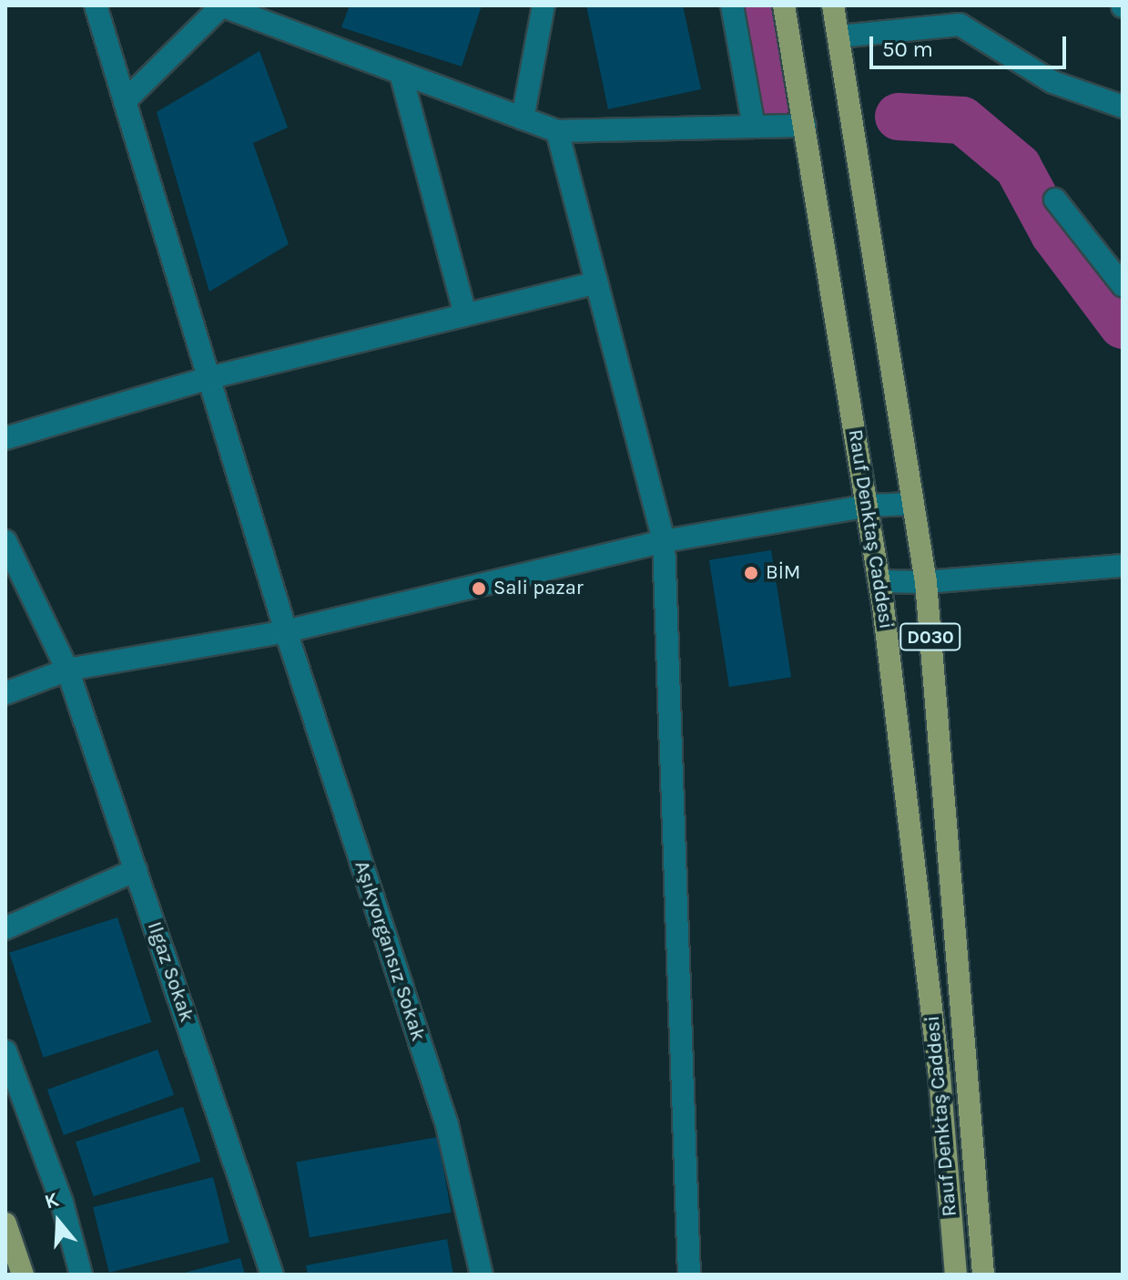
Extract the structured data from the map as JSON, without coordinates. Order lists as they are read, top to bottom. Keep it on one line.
{"streets":{"main road":["Rauf Denktaş Caddesi","D030"],"street":["Aşıkyorgansız Sokak","Ilgaz Sokak"]},"places":["BİM","Sali pazar"],"scale_bar":"50 m","north":"top"}
